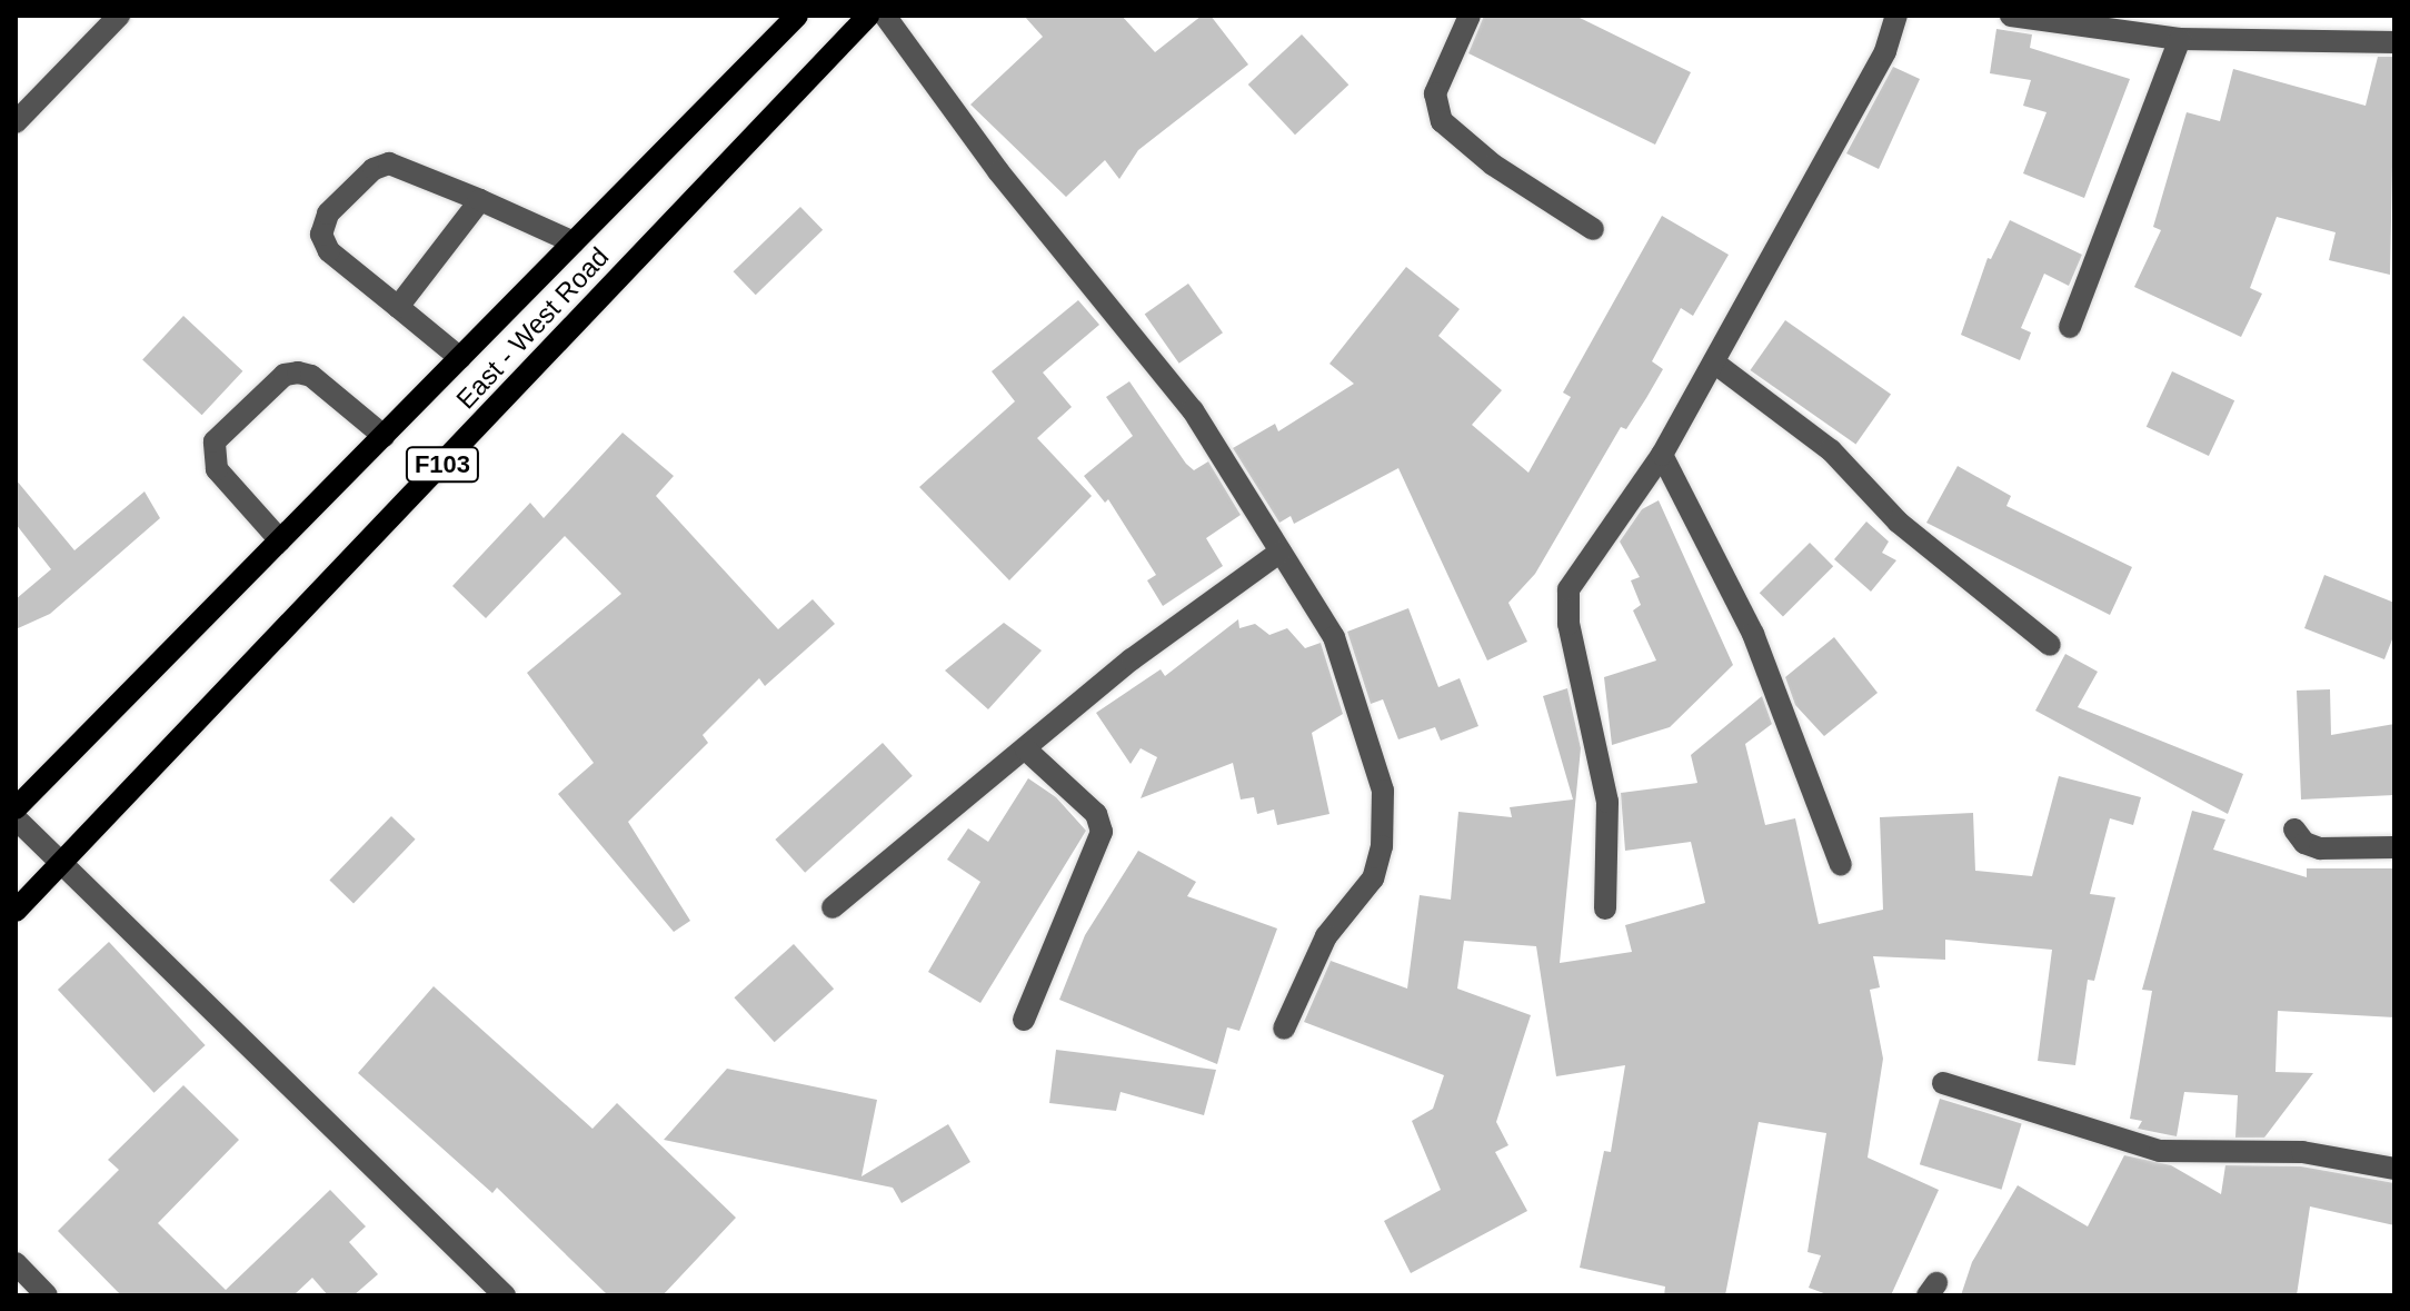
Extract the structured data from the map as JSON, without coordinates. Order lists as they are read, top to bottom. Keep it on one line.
{"streets":{"main road":["East - West Road","F103"]}}
